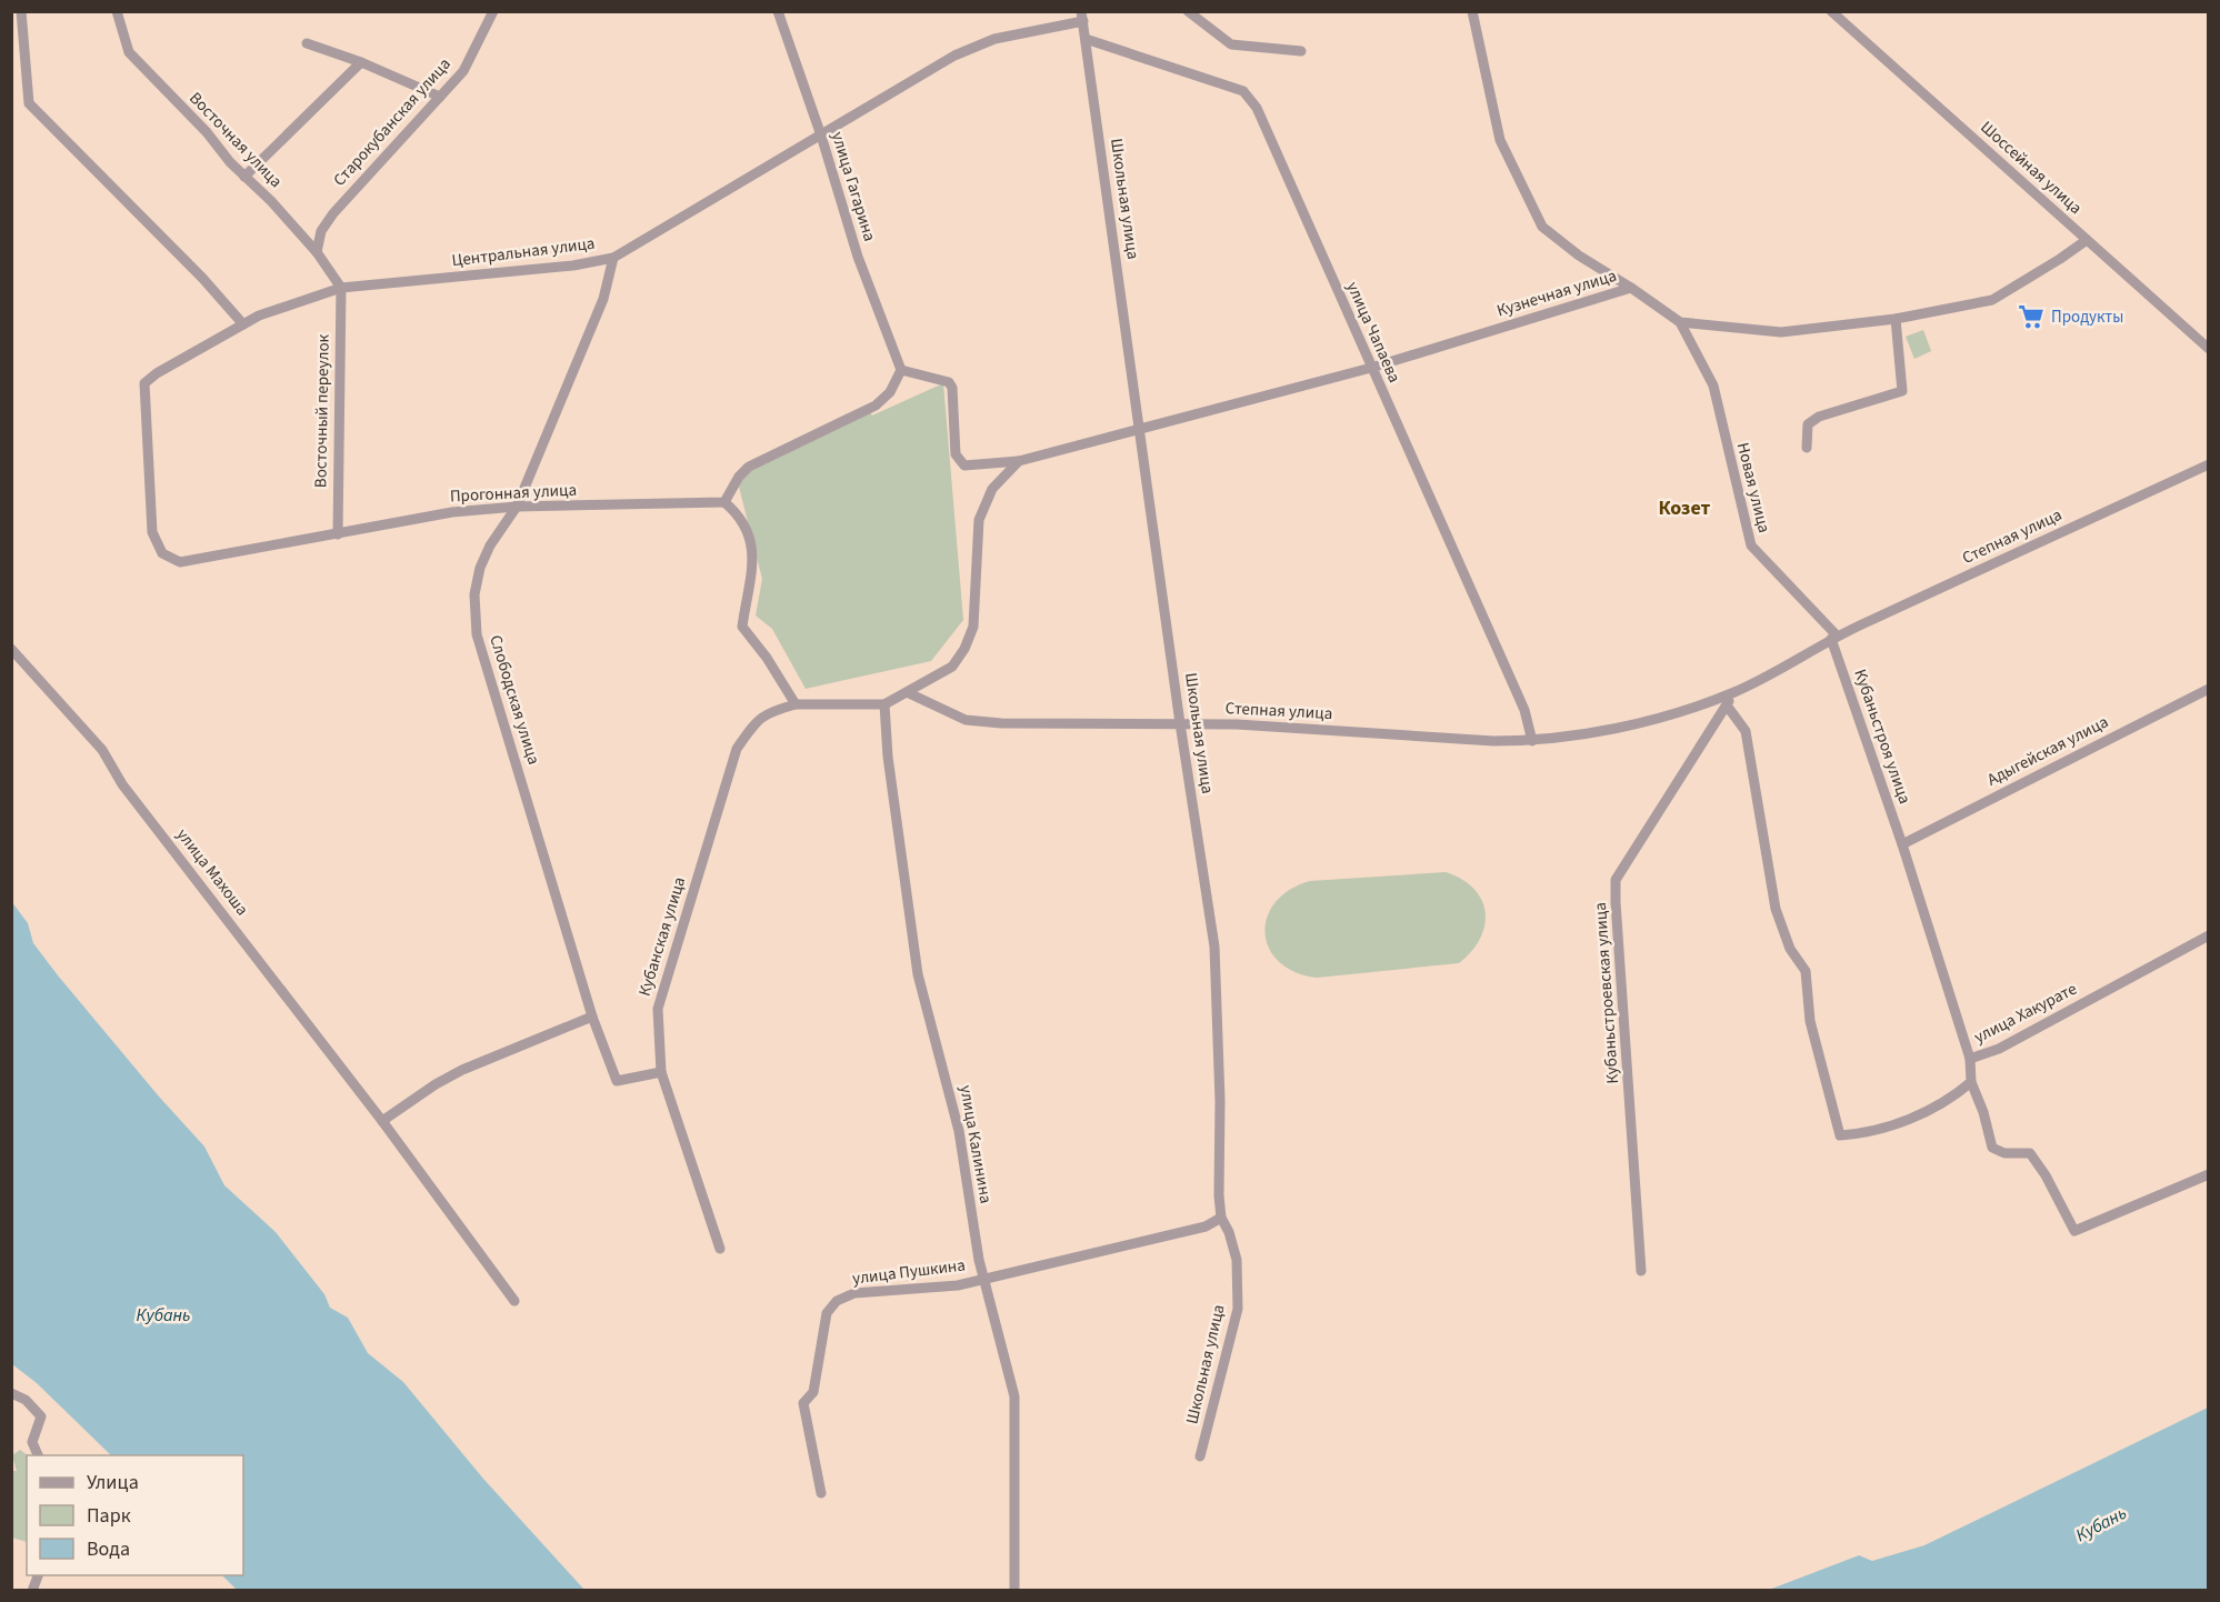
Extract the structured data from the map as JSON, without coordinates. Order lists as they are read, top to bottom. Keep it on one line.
{"streets":{"street":["Старокубанская улица","Восточная улица","Шоссейная улица","улица Гагарина","Школьная улица","Центральная улица","Кузнечная улица","улица Чапаева","Восточный переулок","Новая улица","Прогонная улица","Степная улица","Слободская улица","Кубаньстроя улица","Адыгейская улица","улица Махоша","Кубанская улица","Кубаньстроевская улица","улица Хакурате","улица Калинина","улица Пушкина"]},"crossings":[["Старокубанская улица","Восточная улица"],["Восточная улица","Центральная улица"],["Восточная улица","Восточный переулок"],["Шоссейная улица","Кузнечная улица"],["улица Гагарина","Центральная улица"],["улица Гагарина","Кузнечная улица"],["Школьная улица","Центральная улица"],["Школьная улица","Кузнечная улица"],["Школьная улица","улица Чапаева"],["Школьная улица","Степная улица"],["Школьная улица","улица Пушкина"],["Центральная улица","Восточный переулок"],["Центральная улица","Прогонная улица"],["Центральная улица","Слободская улица"],["Кузнечная улица","улица Чапаева"],["Кузнечная улица","Новая улица"],["улица Чапаева","Степная улица"],["Восточный переулок","Прогонная улица"],["Новая улица","Степная улица"],["Новая улица","Кубаньстроя улица"],["Прогонная улица","Слободская улица"],["Степная улица","Кубаньстроя улица"],["Степная улица","Кубаньстроевская улица"],["Слободская улица","Кубанская улица"],["Кубаньстроя улица","Адыгейская улица"],["Кубаньстроя улица","улица Хакурате"],["Кубанская улица","улица Калинина"],["улица Калинина","улица Пушкина"]],"districts":["Козет"],"water":["Кубань"],"places":{"supermarket":["Продукты"]},"legend":["Улица","Парк","Вода"]}
